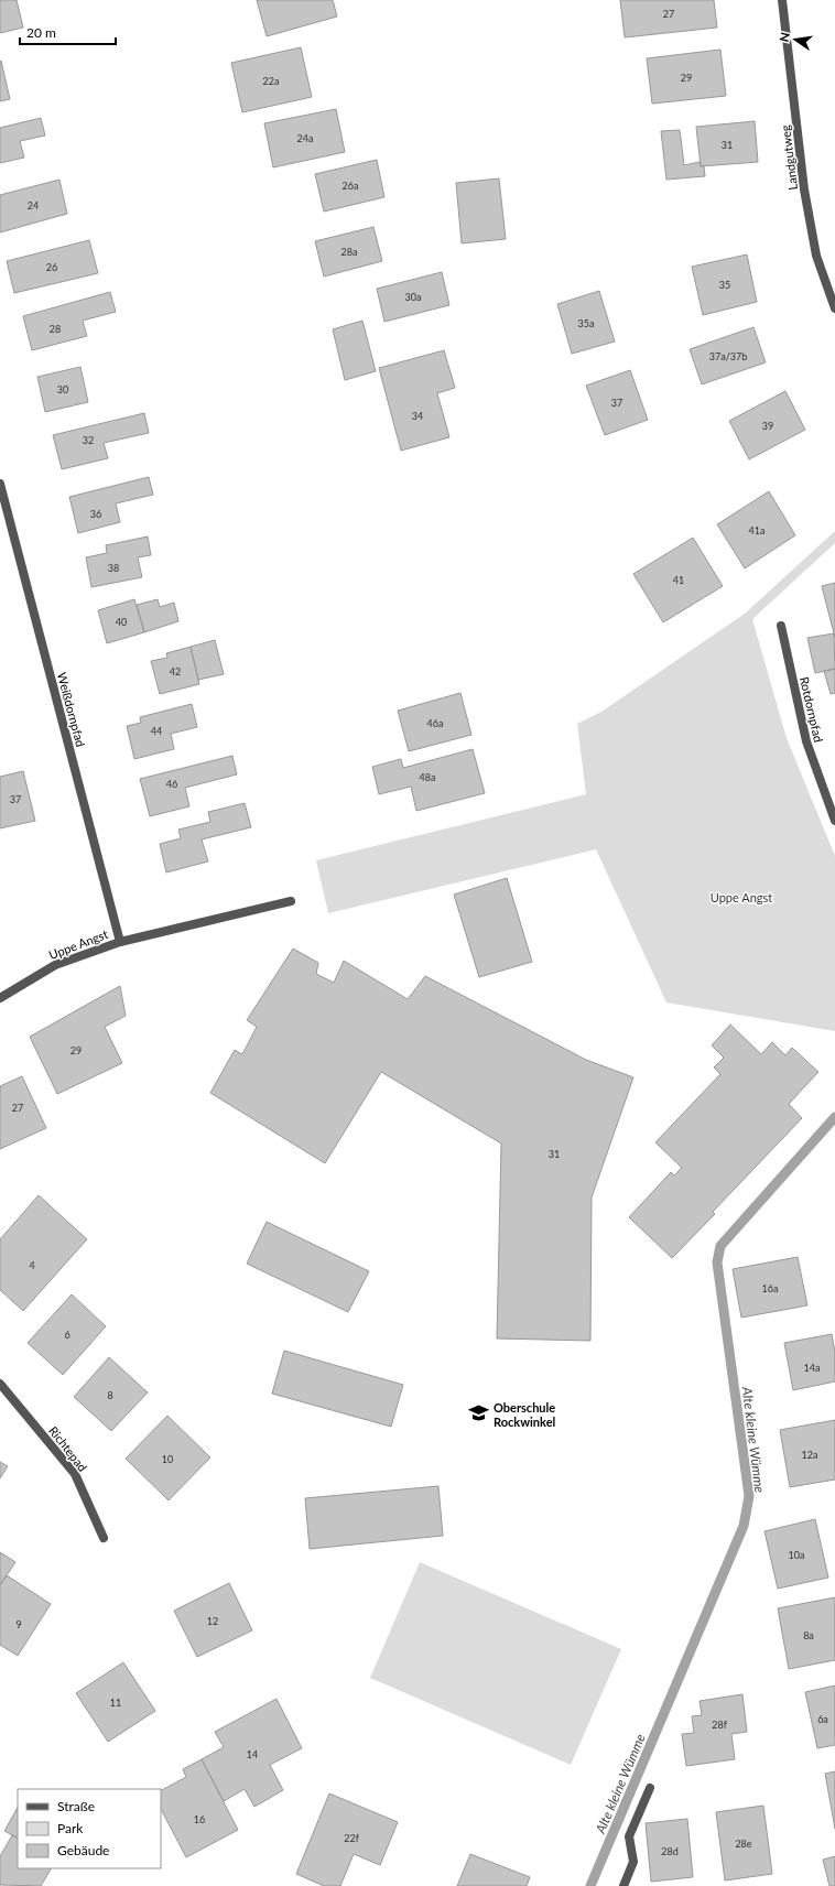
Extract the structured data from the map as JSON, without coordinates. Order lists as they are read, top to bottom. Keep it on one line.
{"streets":{"street":["Landgutweg","Weißdornpfad","Rotdornpfad","Uppe Angst","Richtepad"]},"crossings":[["Weißdornpfad","Uppe Angst"]],"water":["Alte kleine Wümme"],"parks":["Uppe Angst"],"places":{"school or university":["Oberschule Rockwinkel"]},"house_numbers":["27","29","22a","24a","31","26a","24","28a","26","35","30a","35a","28","37a/37b","30","37","34","39","32","36","41a","38","41","40","42","46a","44","48a","46","37","29","27","31","4","16a","6","14a","8","12a","10","10a","12","9","8a","11","6a","28f","14","16","22f","28e","28d"],"legend":["Straße","Park","Gebäude"],"scale_bar":"20 m","north":"left"}
